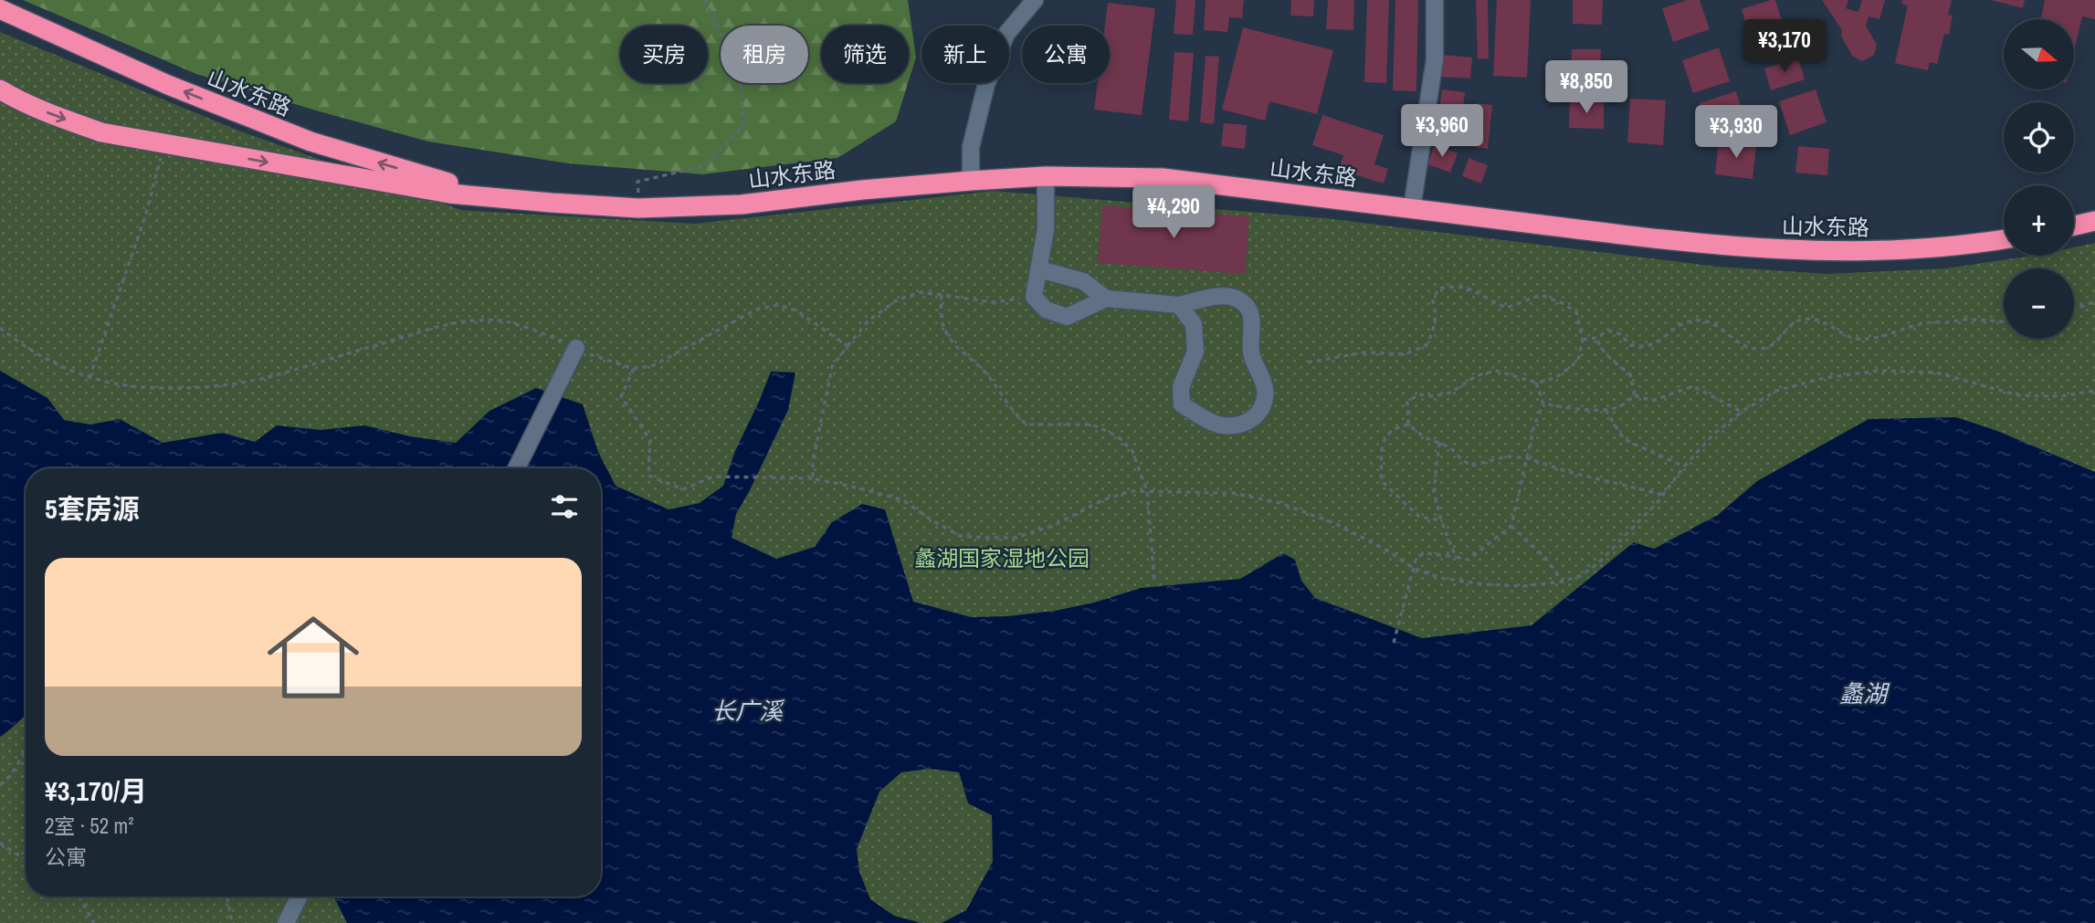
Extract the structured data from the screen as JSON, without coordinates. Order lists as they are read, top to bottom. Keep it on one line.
{"streets":{"highway":["山水东路"]},"water":["蠡湖","长广溪"],"parks":["蠡湖国家湿地公园"],"north":"right","page":{"map_buttons":["+","−"],"price":["¥3,170","¥8,850","¥3,960","¥3,930","¥4,290"],"chip":["买房","租房","筛选","新上","公寓"],"heading":"5套房源","list":[{"name":"¥3,170/月","note":"2室 · 52 m² · 公寓"}]}}
